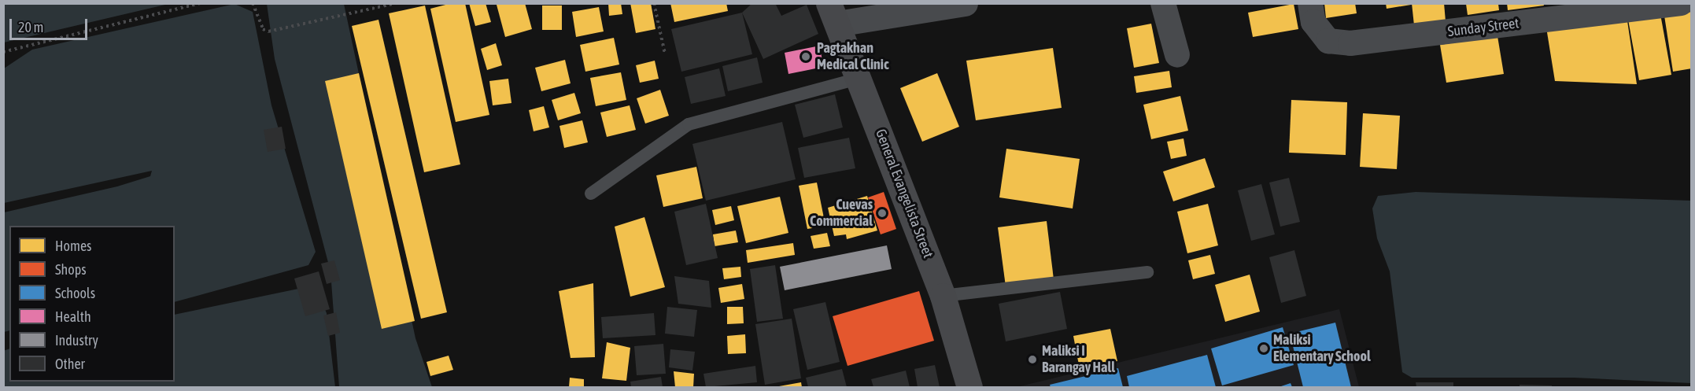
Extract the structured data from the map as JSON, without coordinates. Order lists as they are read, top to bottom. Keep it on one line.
{"streets":{"main road":["General Evangelista Street"],"street":["Sunday Street"]},"places":["Pagtakhan Medical Clinic","Cuevas Commercial","Maliksi Elementary School","Maliksi I Barangay Hall"],"legend":["Homes","Shops","Schools","Health","Industry","Other"],"scale_bar":"20 m"}
